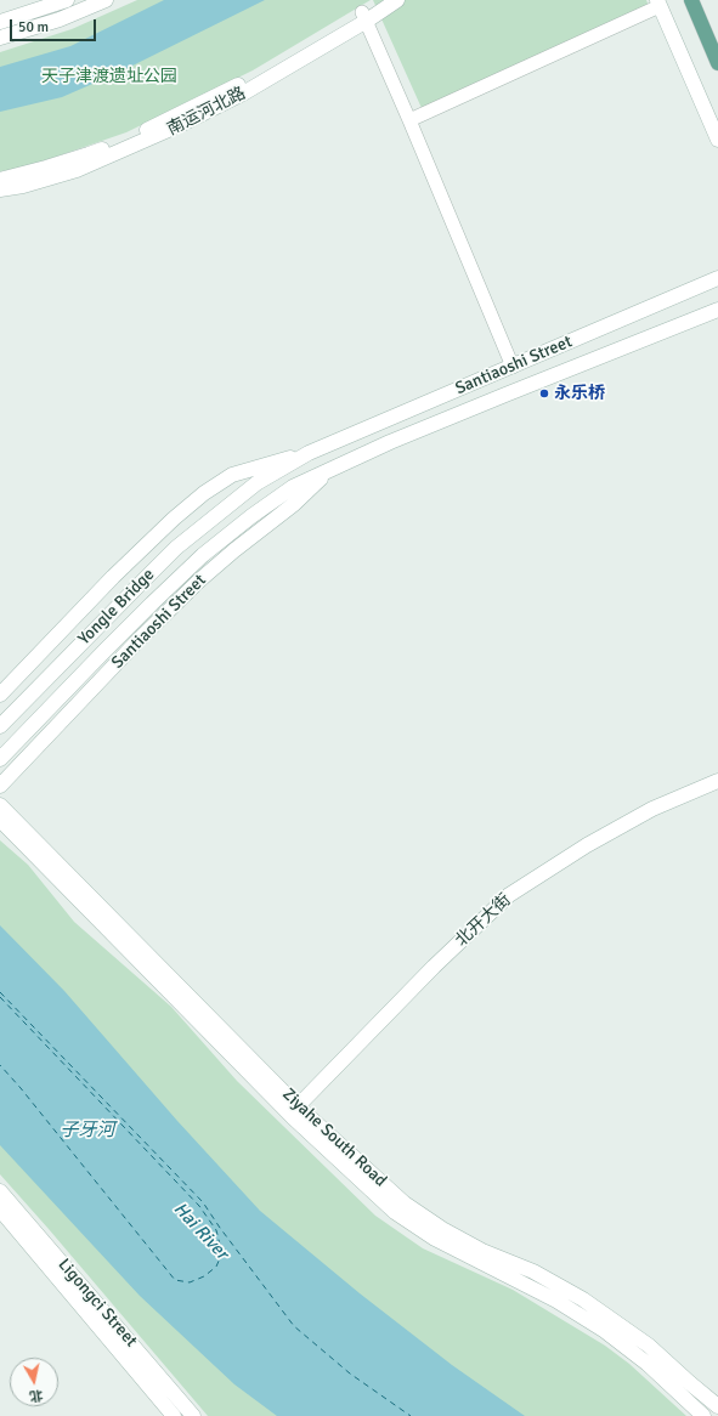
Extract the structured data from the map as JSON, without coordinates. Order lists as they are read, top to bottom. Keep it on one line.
{"streets":{"main road":["南运河北路","Santiaoshi Street","Yongle Bridge","北开大街","Ziyahe South Road","Ligongci Street"]},"crossings":[["Santiaoshi Street","Yongle Bridge"],["北开大街","Ziyahe South Road"]],"water":["子牙河","Hai River"],"parks":["天子津渡遗址公园"],"places":["永乐桥"],"scale_bar":"50 m","north":"bottom"}
